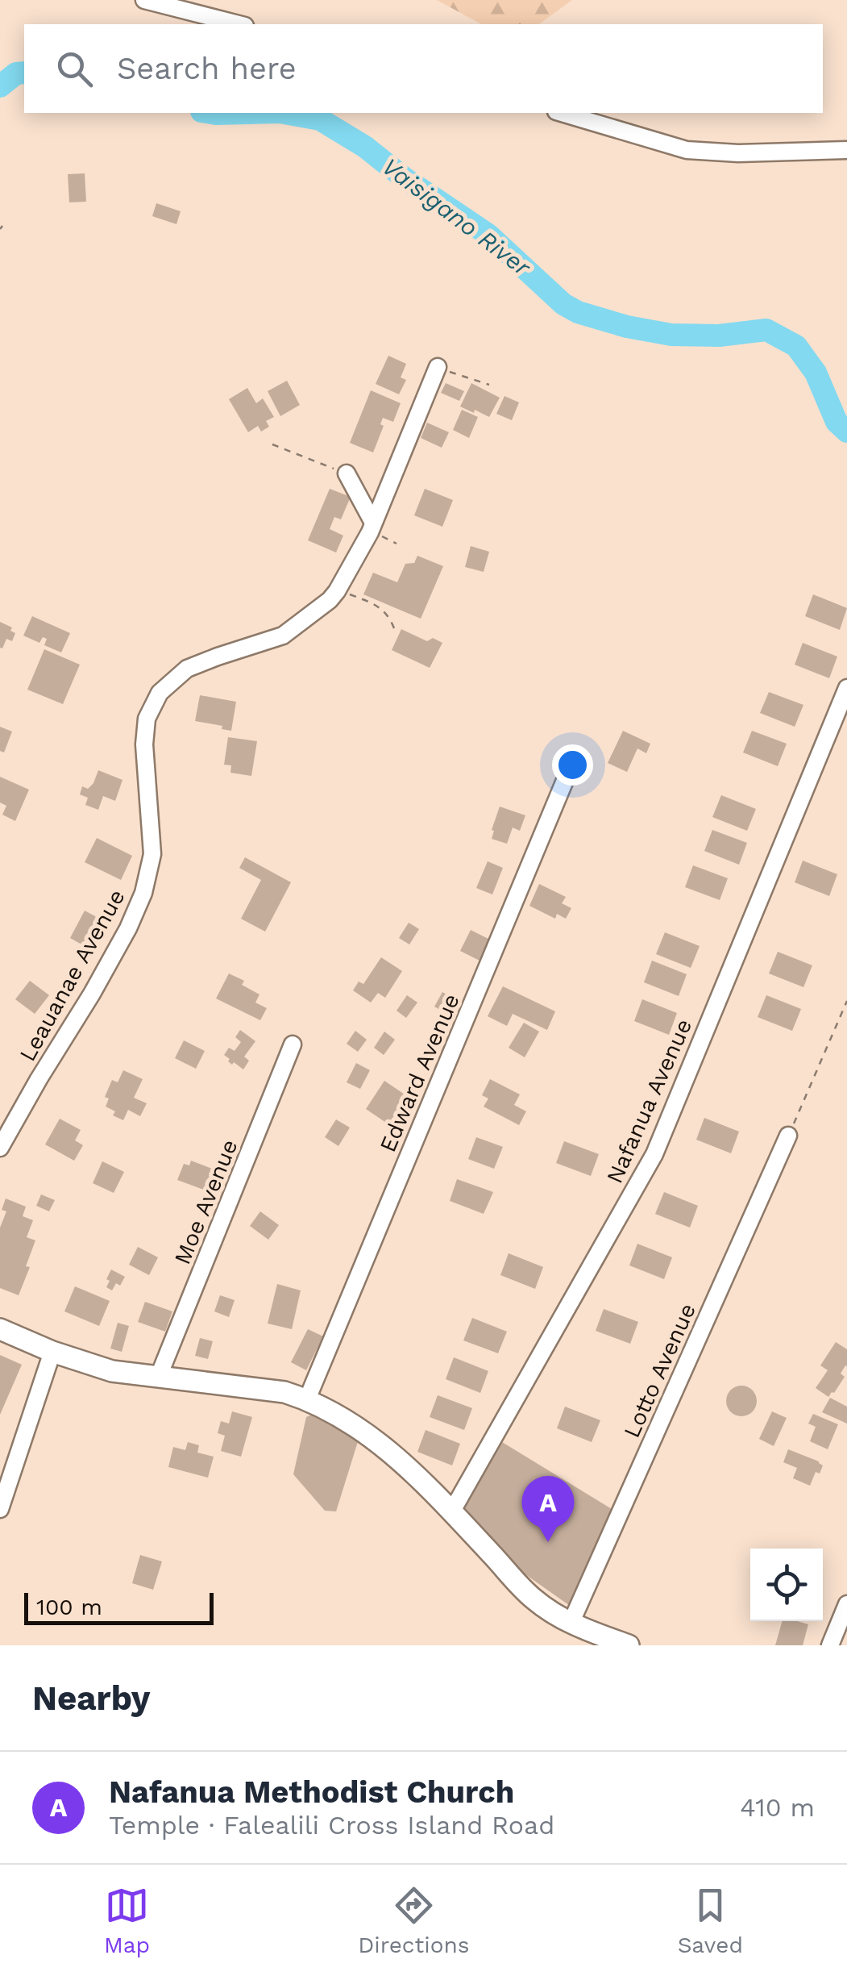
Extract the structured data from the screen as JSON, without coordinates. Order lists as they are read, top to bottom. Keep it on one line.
{"streets":{"street":["Leauanae Avenue","Edward Avenue","Nafanua Avenue","Moe Avenue","Lotto Avenue"]},"water":["Vaisigano River"],"scale_bar":"100 m","page":{"search":"Search here","pins":"A","scale":"100 m","heading":"Nearby","list":[{"mark":"A","name":"Nafanua Methodist Church","note":"Temple · Falealili Cross Island Road","value":"410 m"}],"nav":["Map","Directions","Saved"]}}
